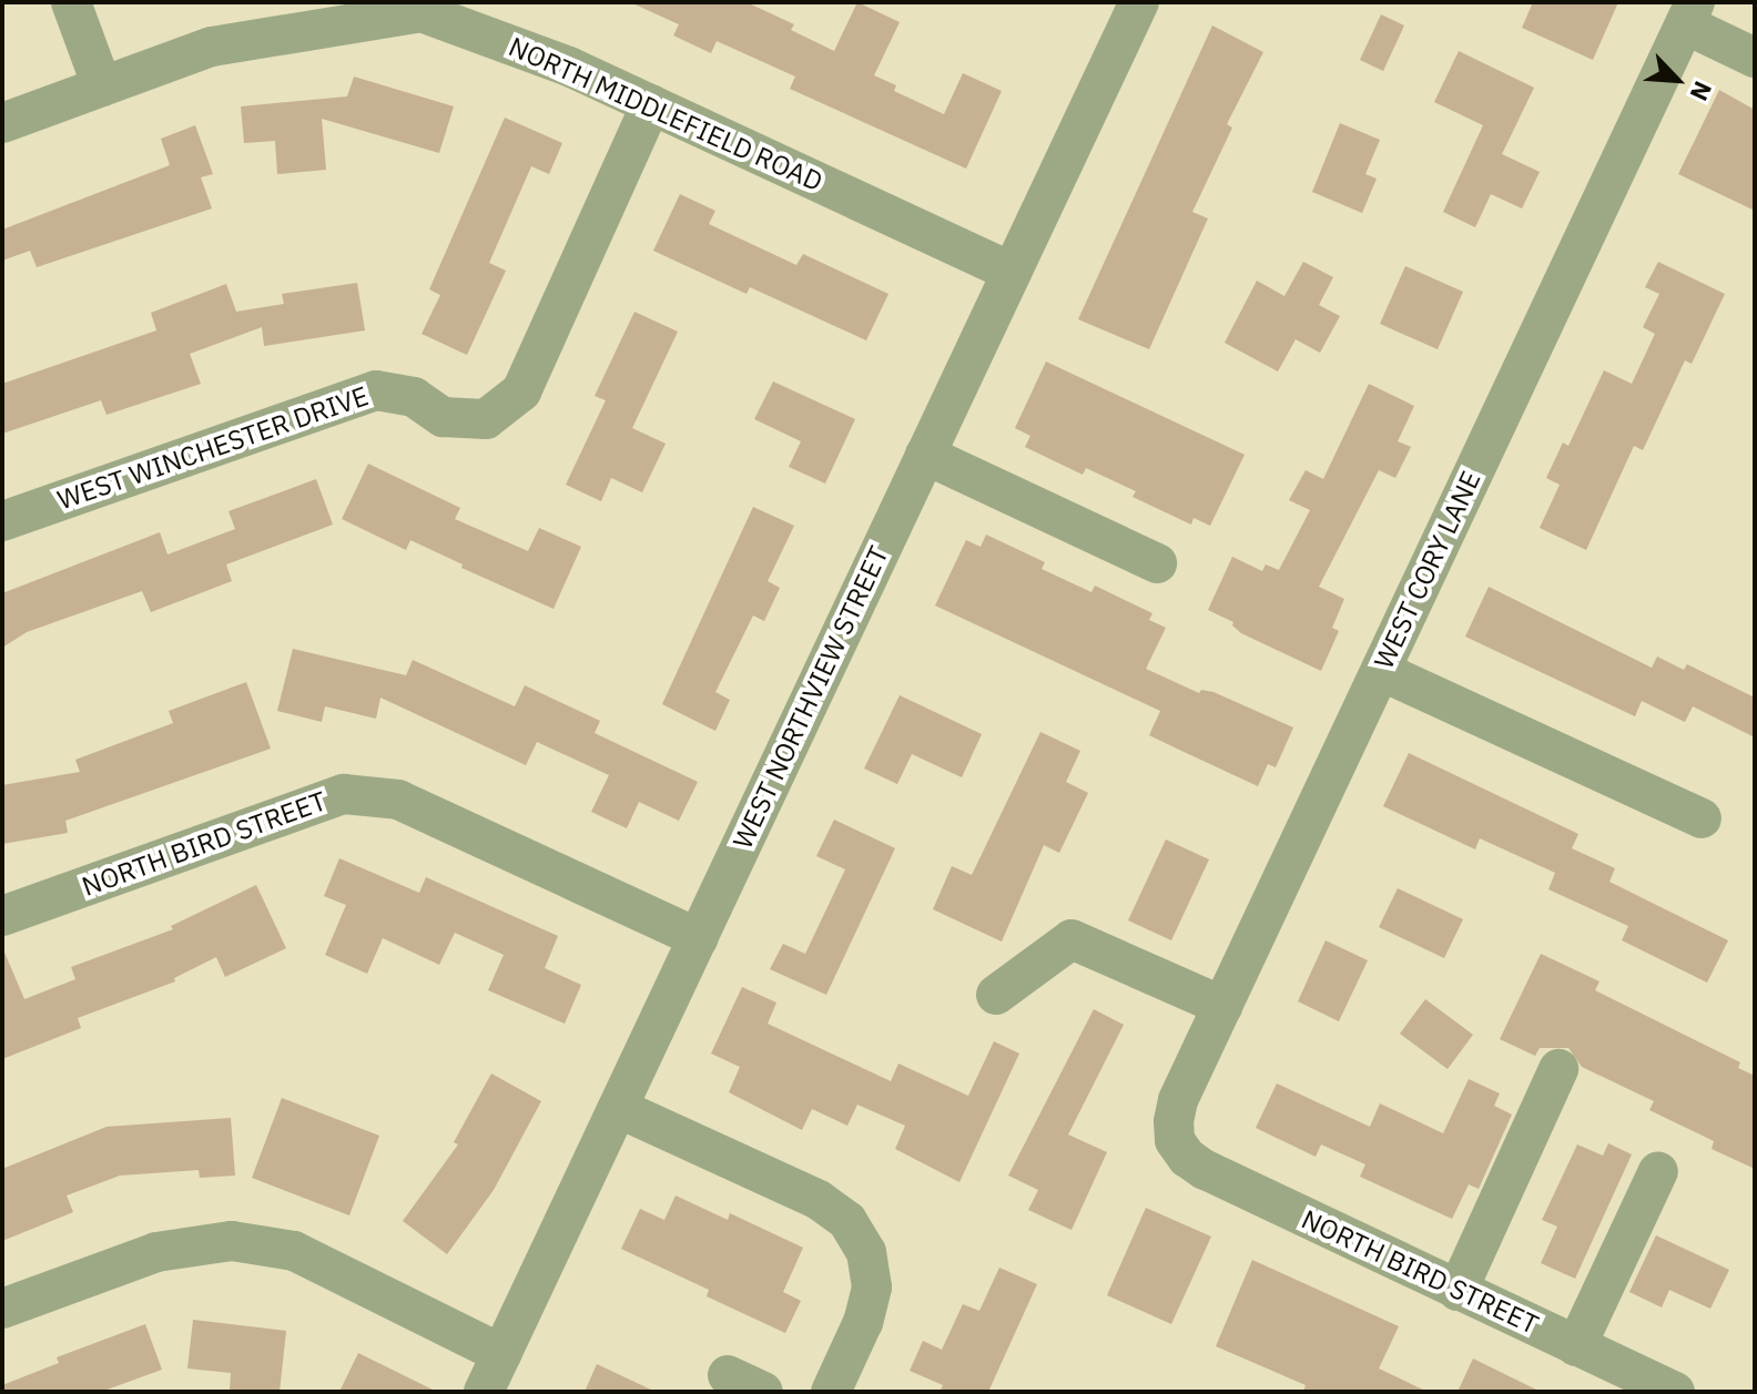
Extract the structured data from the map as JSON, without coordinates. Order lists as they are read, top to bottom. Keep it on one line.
{"streets":{"street":["NORTH MIDDLEFIELD ROAD","WEST WINCHESTER DRIVE","WEST CORY LANE","WEST NORTHVIEW STREET","NORTH BIRD STREET"]},"crossings":[["NORTH MIDDLEFIELD ROAD","WEST WINCHESTER DRIVE"],["NORTH MIDDLEFIELD ROAD","WEST NORTHVIEW STREET"],["WEST CORY LANE","NORTH BIRD STREET"],["WEST NORTHVIEW STREET","NORTH BIRD STREET"]],"north":"bottom right"}
